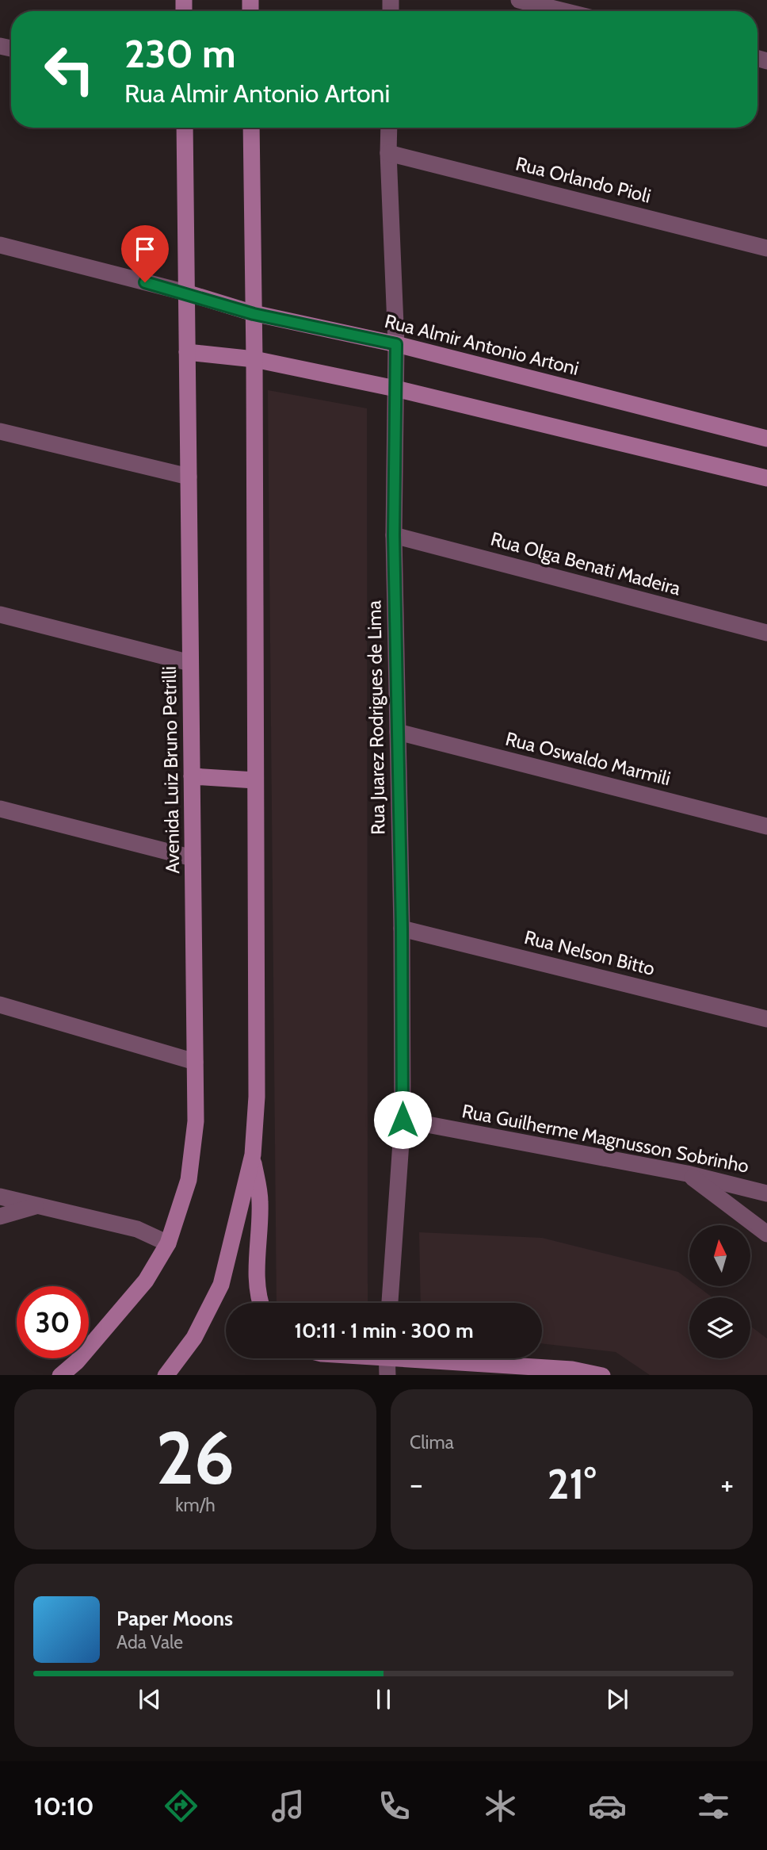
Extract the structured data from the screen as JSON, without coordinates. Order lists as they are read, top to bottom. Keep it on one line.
{"streets":{"main road":["Rua Almir Antonio Artoni","Avenida Luiz Bruno Petrilli"],"street":["Rua Orlando Pioli","Rua Olga Benati Madeira","Rua Juarez Rodrigues de Lima","Rua Oswaldo Marmili","Rua Nelson Bitto","Rua Guilherme Magnusson Sobrinho"]},"crossings":[["Rua Orlando Pioli","Rua Juarez Rodrigues de Lima"],["Rua Almir Antonio Artoni","Rua Juarez Rodrigues de Lima"],["Rua Almir Antonio Artoni","Avenida Luiz Bruno Petrilli"],["Rua Olga Benati Madeira","Rua Juarez Rodrigues de Lima"],["Rua Juarez Rodrigues de Lima","Rua Oswaldo Marmili"],["Rua Juarez Rodrigues de Lima","Rua Nelson Bitto"],["Rua Juarez Rodrigues de Lima","Rua Guilherme Magnusson Sobrinho"]],"north":"top","page":{"turn":["230 m","Rua Almir Antonio Artoni"],"limit":"30","trip":"10:11 · 1 min · 300 m","tile":[["26","km/h"],"Clima"],"heat":["−","21°","+"],"song":["Paper Moons","Ada Vale"],"tabs":"10:10"}}
